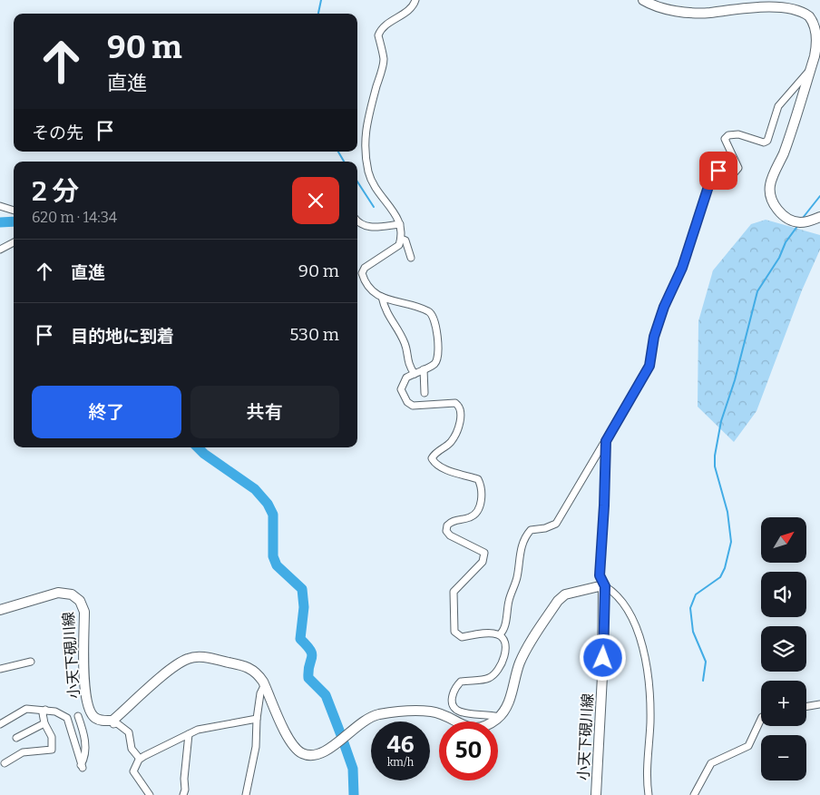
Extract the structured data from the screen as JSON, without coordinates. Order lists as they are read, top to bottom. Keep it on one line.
{"streets":{"main road":["小天下硯川線"]},"north":"top right","page":{"turn":["90 m","直進"],"then":"その先","heading":["2 分","620 m · 14:34"],"list":[{"name":"直進","value":"90 m"},{"name":"目的地に到着","value":"530 m"}],"buttons":["終了","共有"],"map_buttons":["+","−"],"speed":"46 km/h","limit":"50"}}
